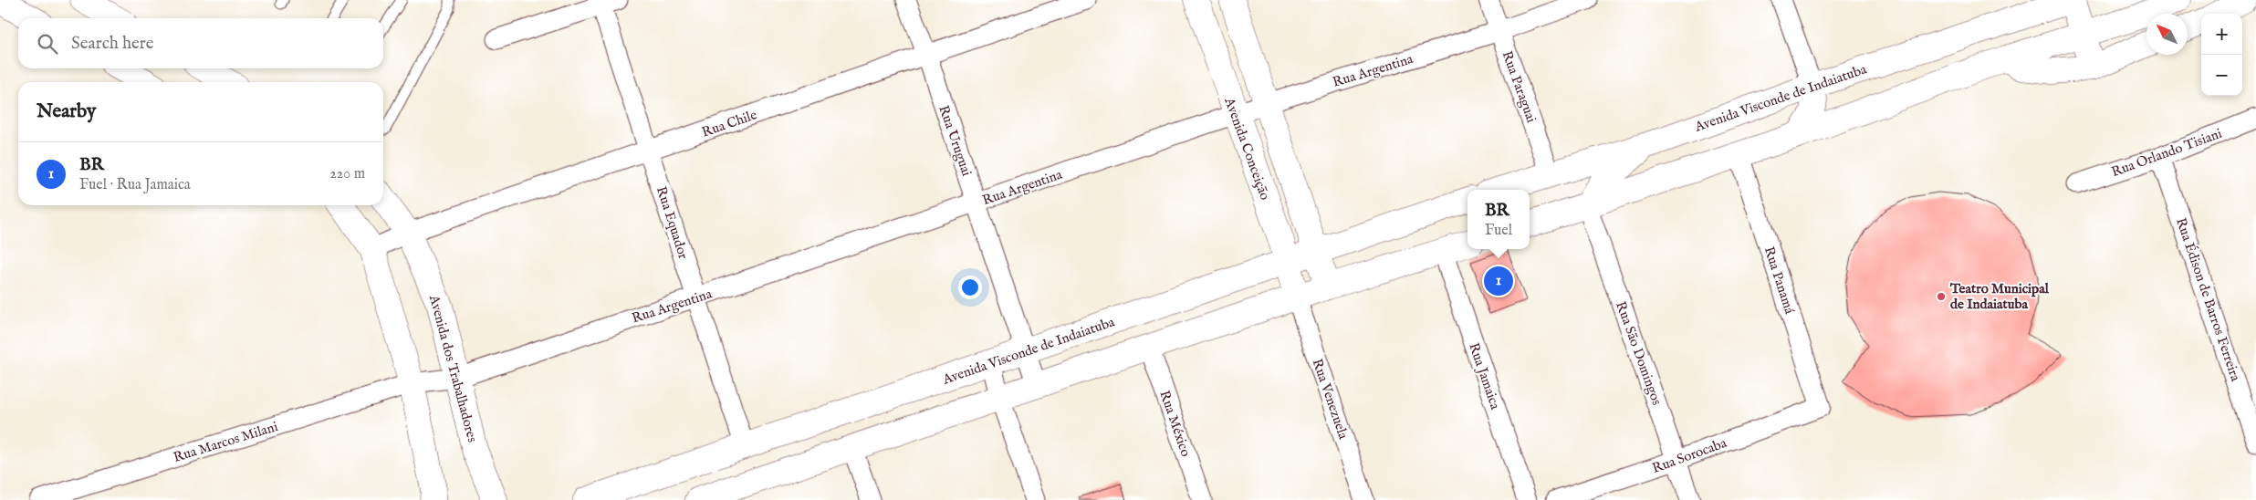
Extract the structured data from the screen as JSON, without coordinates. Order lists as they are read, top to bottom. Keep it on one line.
{"streets":{"main road":["Avenida Visconde de Indaiatuba","Avenida Conceição","Avenida dos Trabalhadores"],"street":["Rua Argentina","Rua Paraguai","Rua Chile","Rua Uruguai","Rua Orlando Tisiani","Rua Equador","Rua Panamá","Rua Édison de Barros Ferreira","Rua São Domingos","Rua Jamaica","Rua Venezuela","Rua México","Rua Marcos Milani","Rua Sorocaba"]},"crossings":[["Rua Argentina","Rua Paraguai"],["Rua Argentina","Rua Uruguai"],["Rua Argentina","Avenida Conceição"],["Rua Argentina","Rua Equador"],["Rua Argentina","Avenida dos Trabalhadores"],["Rua Argentina","Rua Marcos Milani"],["Rua Paraguai","Avenida Visconde de Indaiatuba"],["Avenida Visconde de Indaiatuba","Rua Uruguai"],["Avenida Visconde de Indaiatuba","Avenida Conceição"],["Avenida Visconde de Indaiatuba","Rua Equador"],["Rua Chile","Rua Uruguai"],["Rua Chile","Rua Equador"],["Rua Chile","Avenida dos Trabalhadores"],["Avenida Conceição","Rua Venezuela"],["Rua Orlando Tisiani","Rua Édison de Barros Ferreira"],["Rua Panamá","Rua Sorocaba"],["Rua São Domingos","Rua Sorocaba"]],"places":["Teatro Municipal de Indaiatuba"],"north":"top left","page":{"map_buttons":["+","−"],"search":"Search here","heading":"Nearby","list":[{"mark":"1","name":"BR","note":"Fuel · Rua Jamaica","value":"220 m"}],"popup":["BR","Fuel"],"pins":"1"}}
